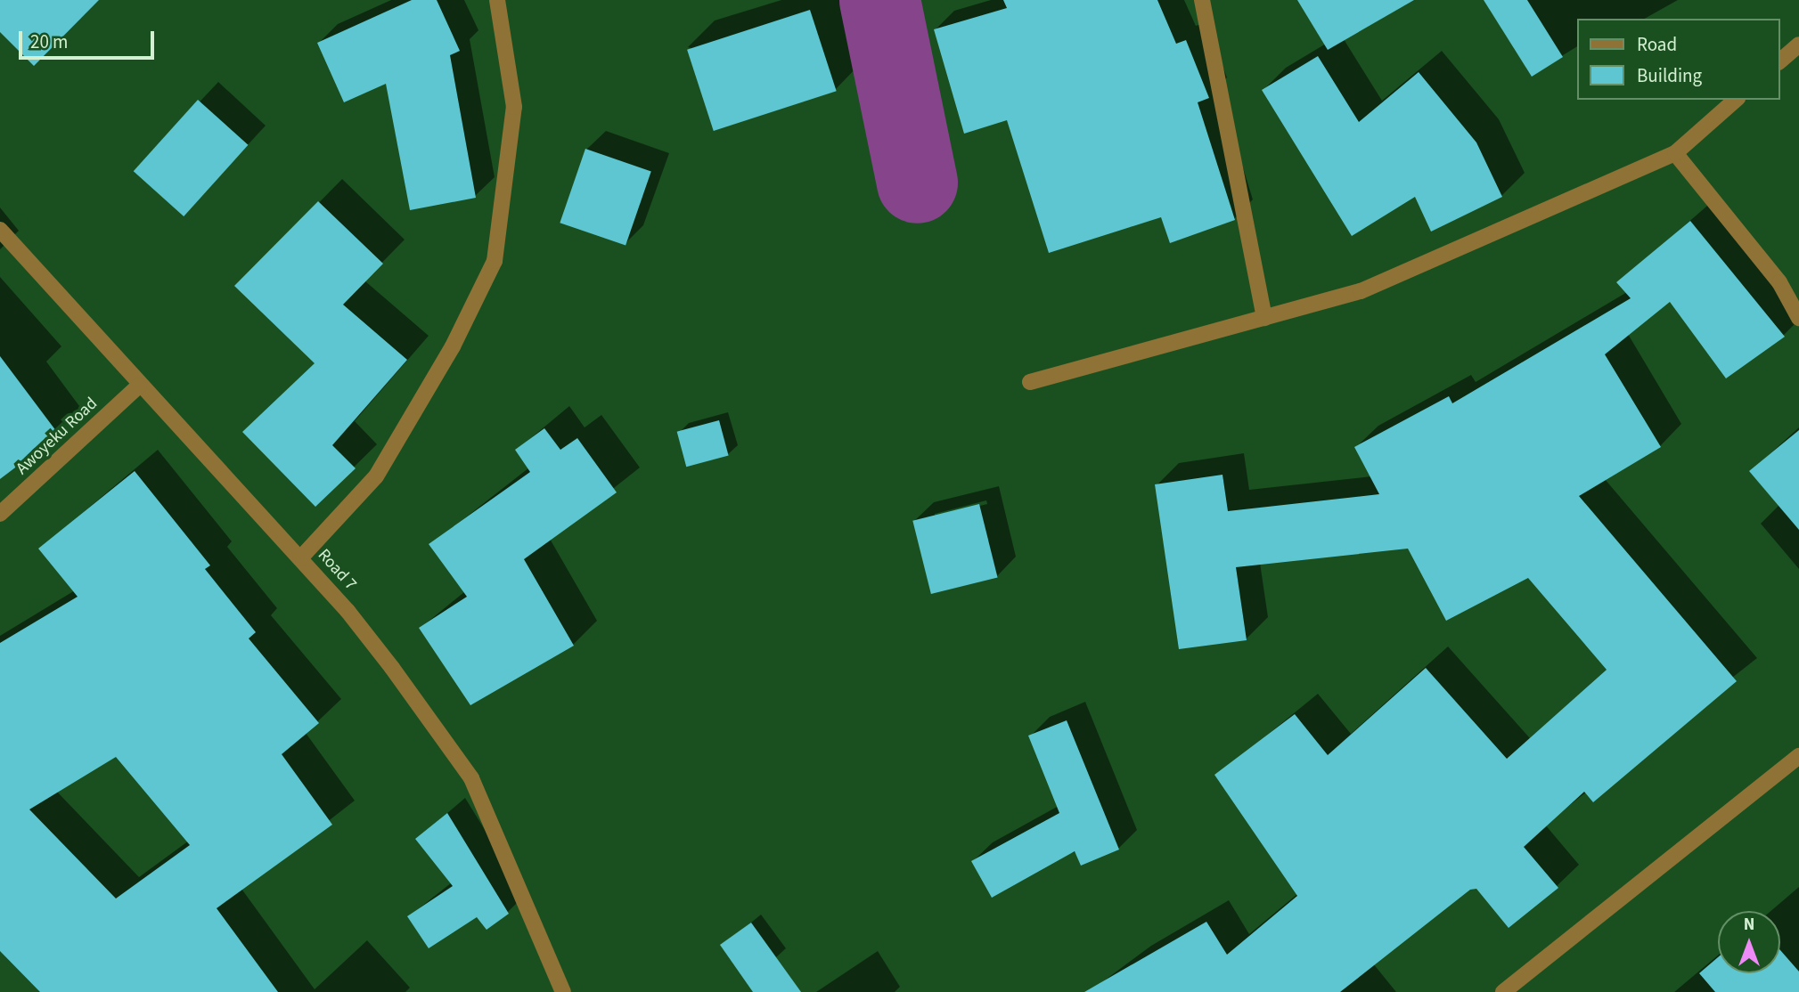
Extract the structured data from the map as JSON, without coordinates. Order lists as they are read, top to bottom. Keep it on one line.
{"streets":{"street":["Awoyeku Road","Road 7"]},"crossings":[["Awoyeku Road","Road 7"]],"legend":["Road","Building"],"scale_bar":"20 m","north":"top"}
